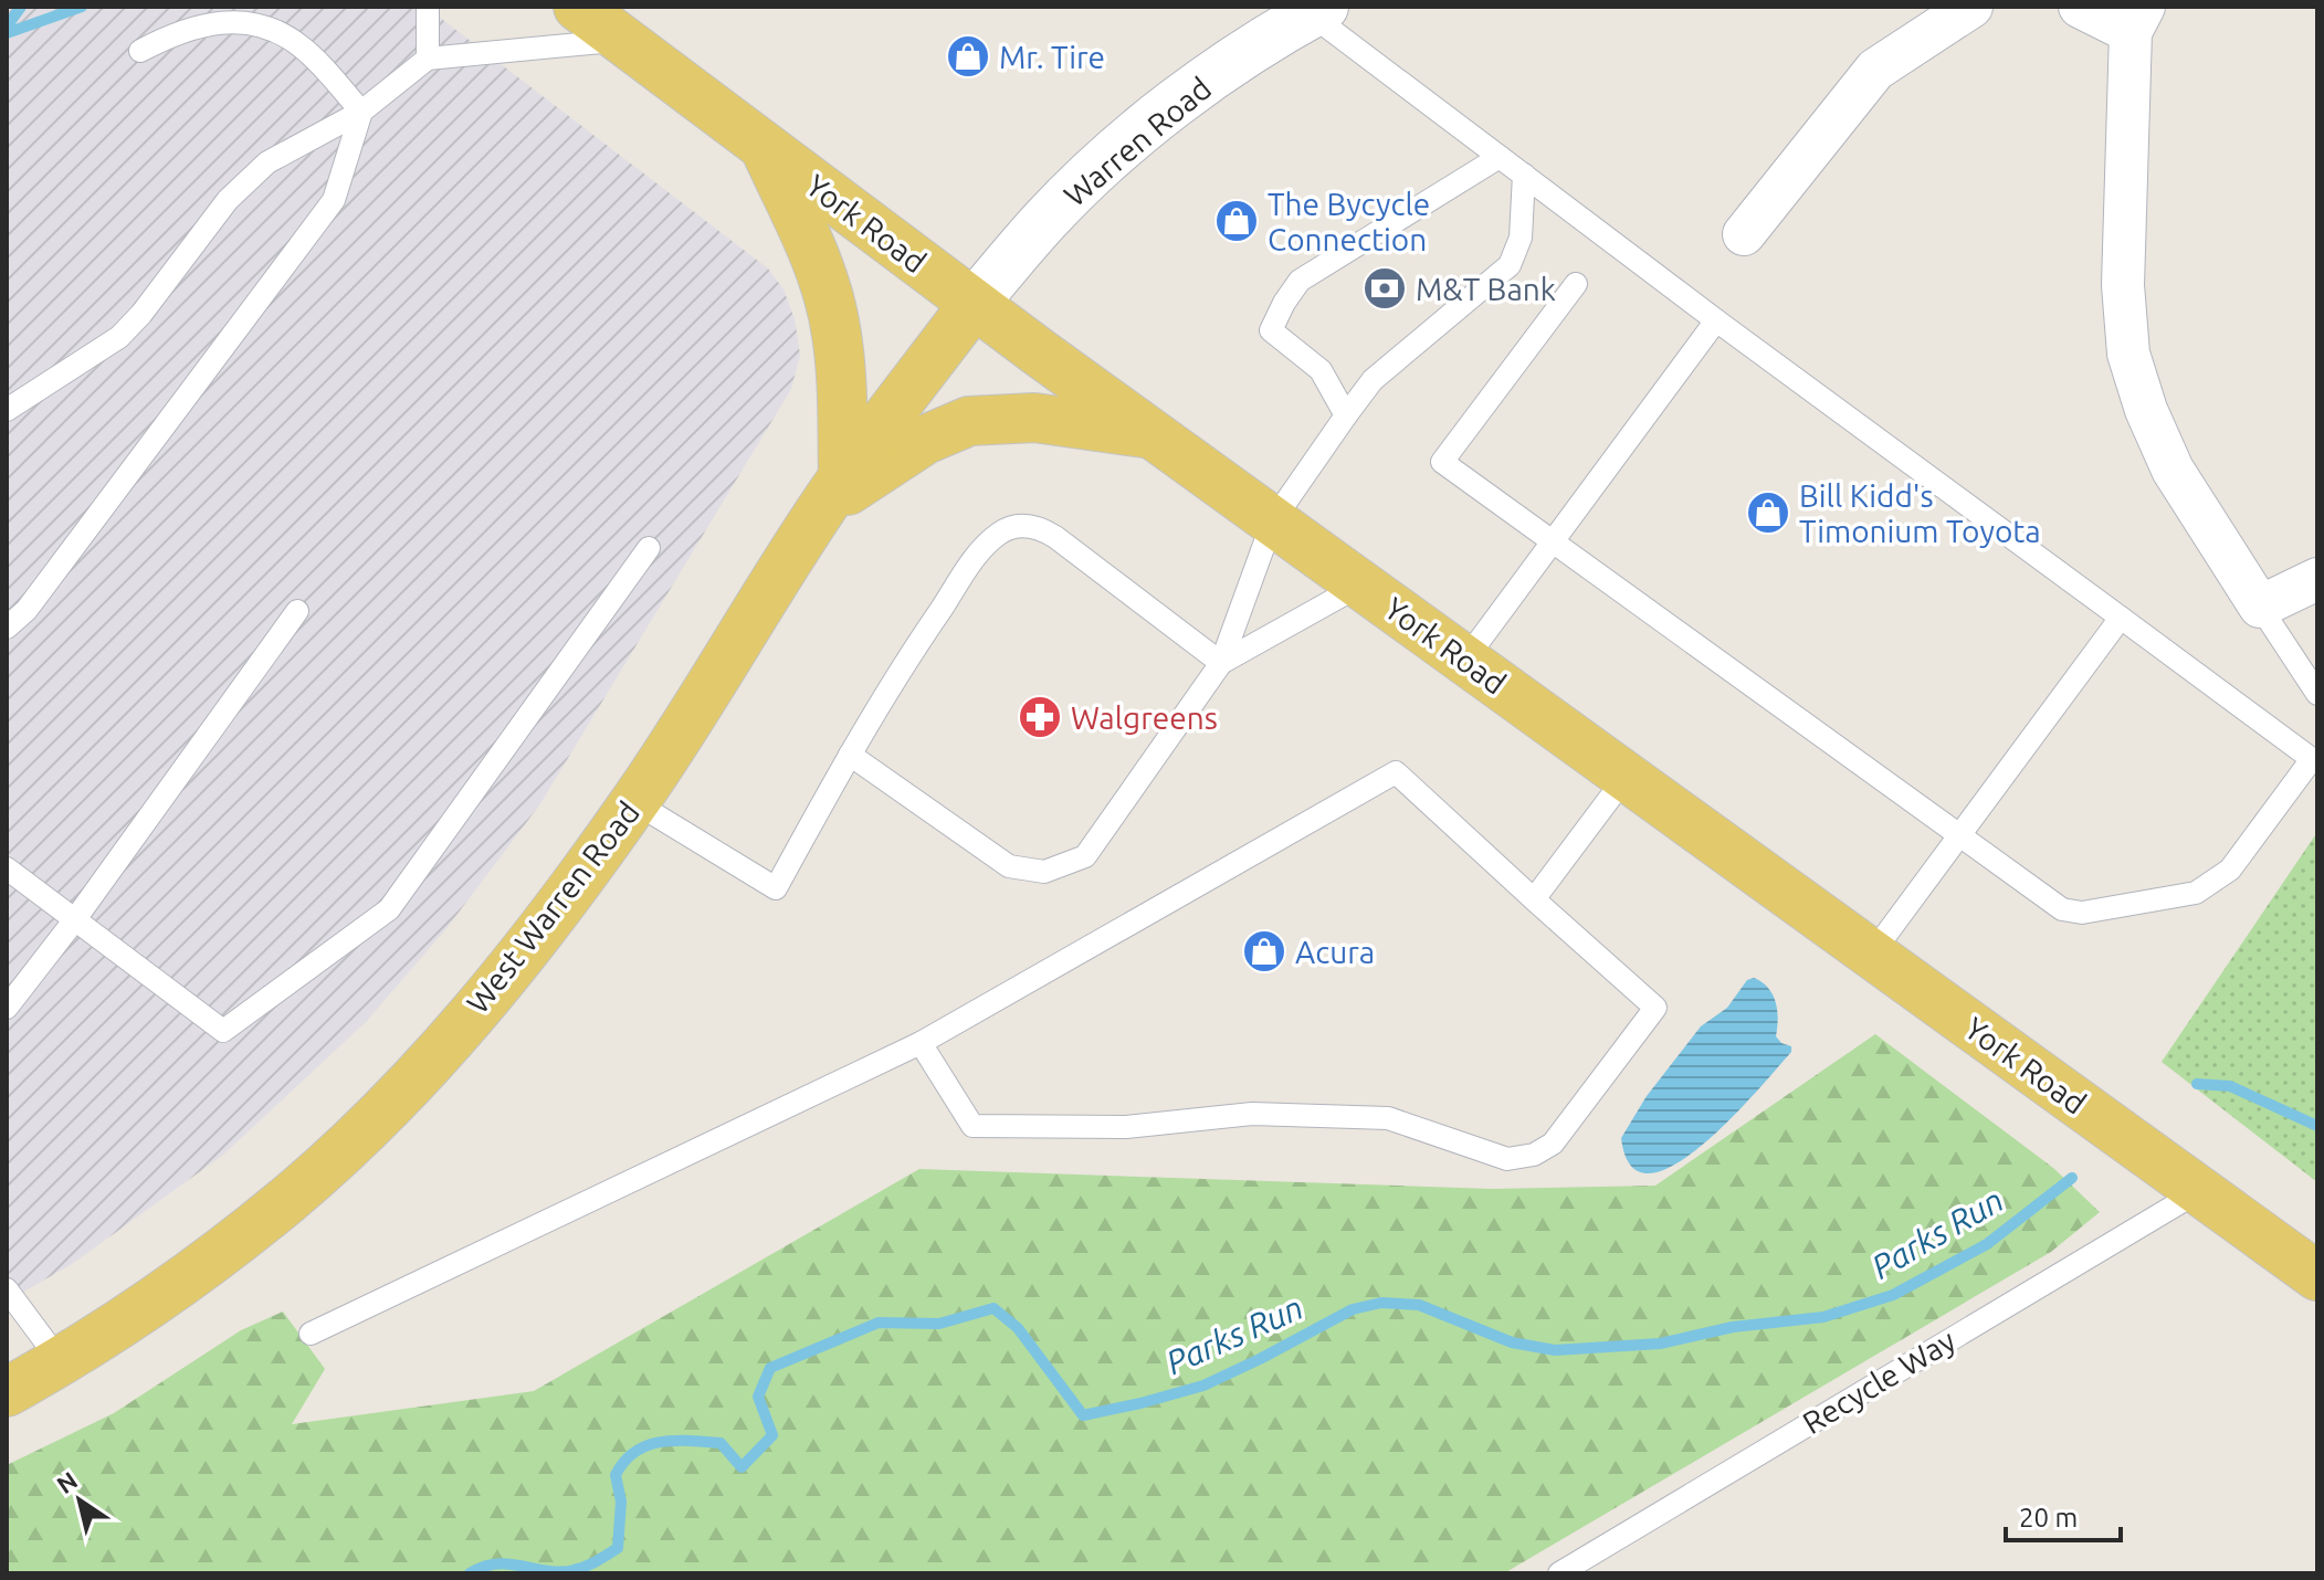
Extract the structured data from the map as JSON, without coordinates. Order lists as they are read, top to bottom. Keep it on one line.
{"streets":{"main road":["York Road","West Warren Road"],"street":["Warren Road"],"lane":["Recycle Way"]},"crossings":[["Warren Road","York Road"],["Warren Road","West Warren Road"],["York Road","West Warren Road"],["York Road","Recycle Way"]],"water":["Parks Run"],"places":{"shop":["Mr. Tire","The Bycycle Connection","Bill Kidd's Timonium Toyota","Acura"],"bank":["M&T Bank"],"pharmacy":["Walgreens"]},"scale_bar":"20 m","north":"top left"}
